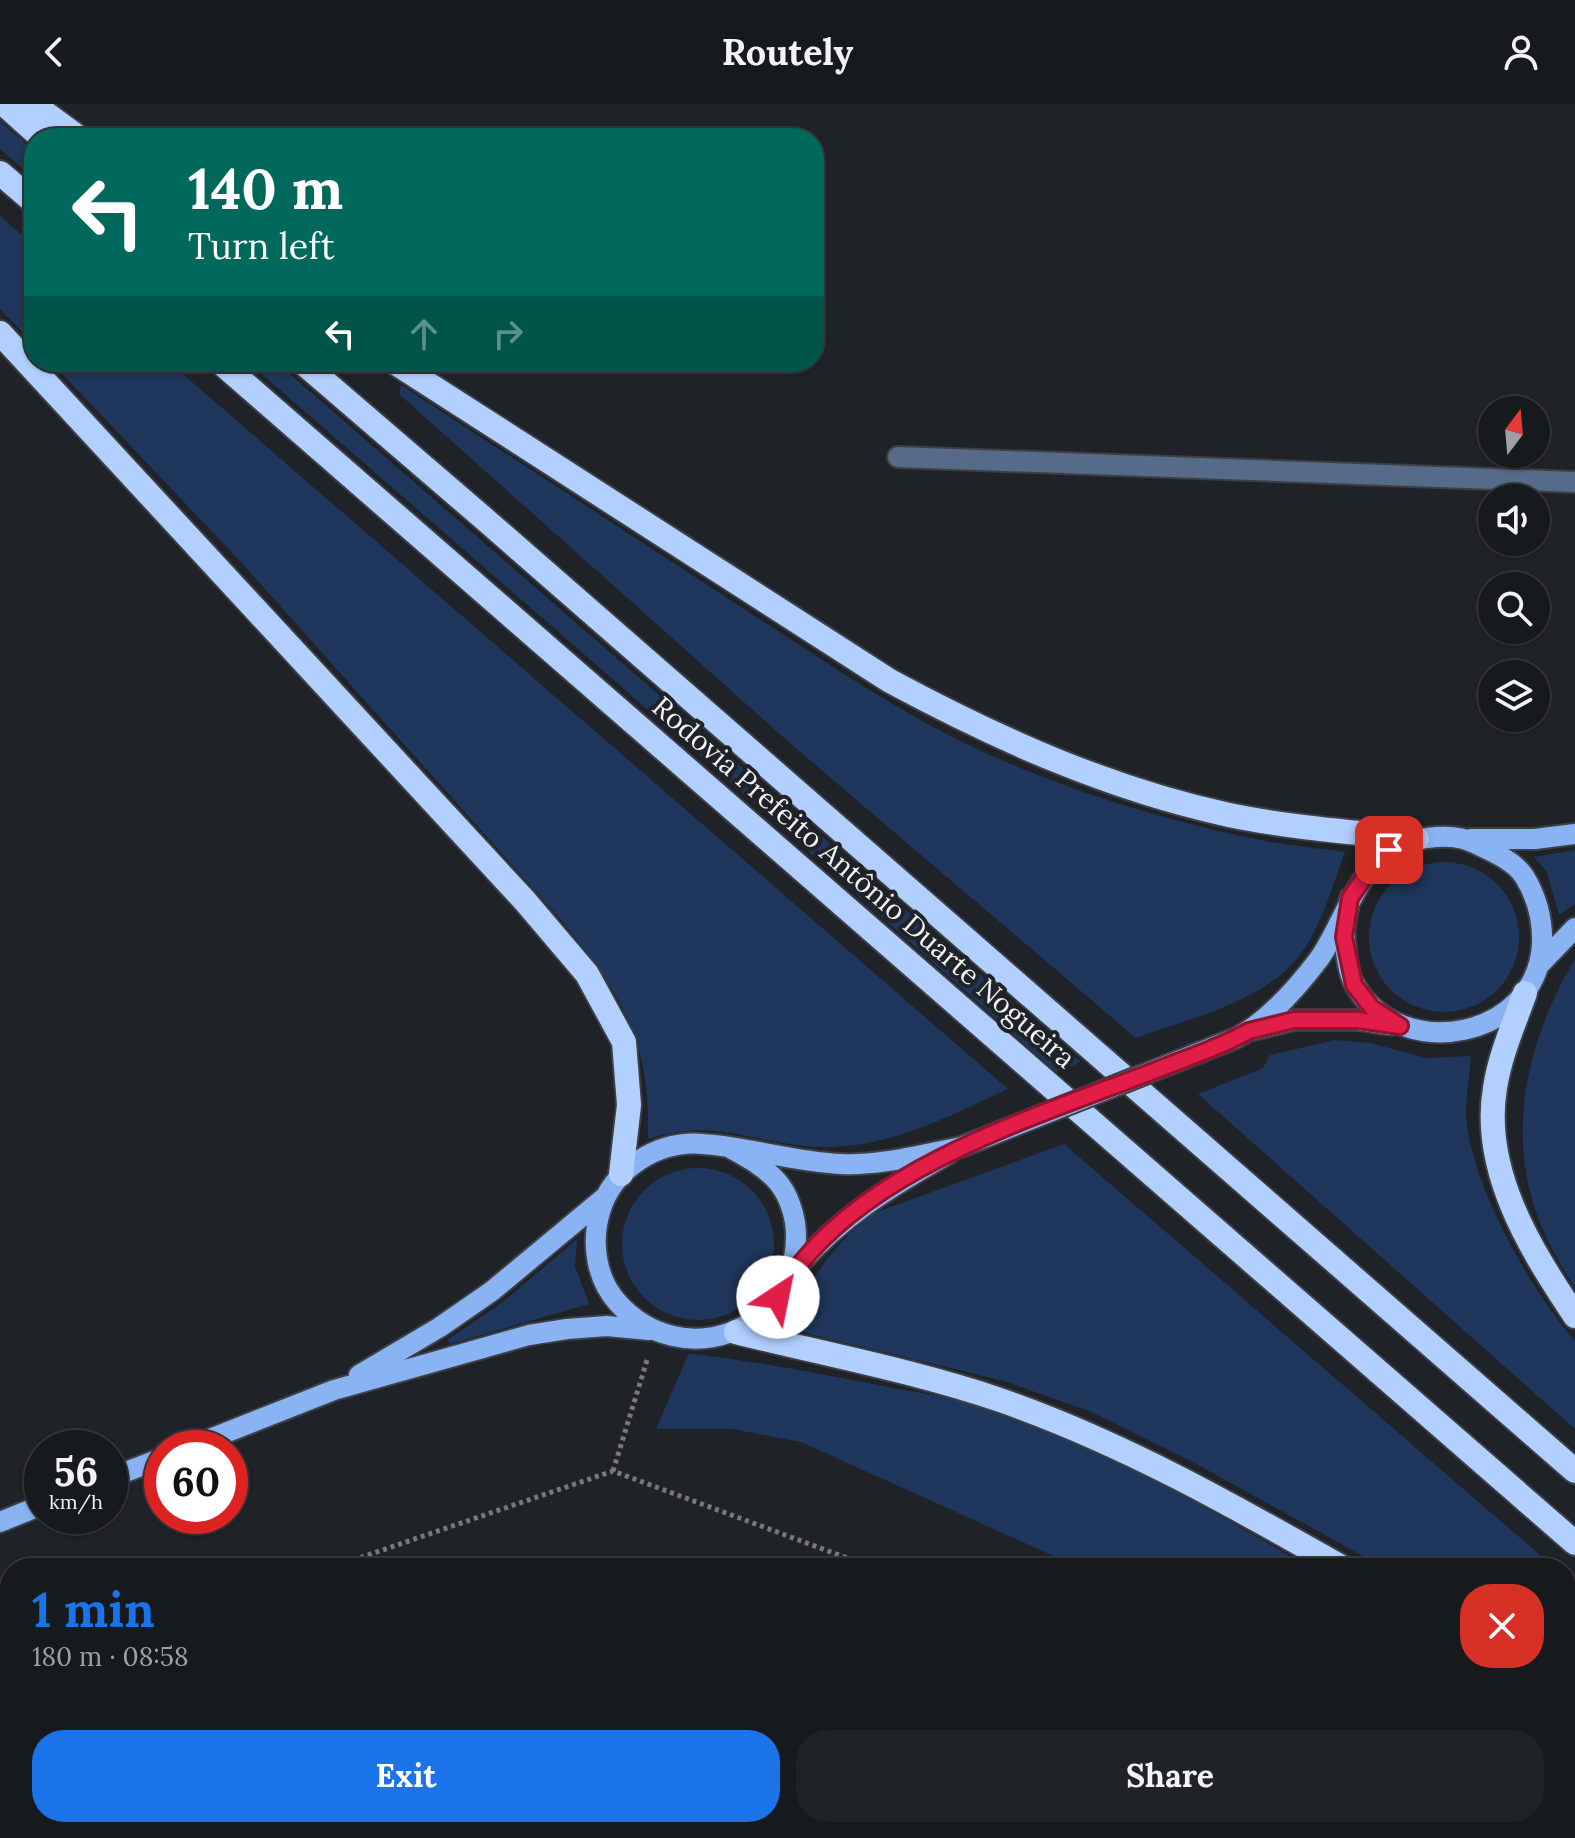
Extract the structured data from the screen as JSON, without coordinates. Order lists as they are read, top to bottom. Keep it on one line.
{"streets":{"highway":["Rodovia Prefeito Antônio Duarte Nogueira"]},"north":"top","page":{"header":"Routely","turn":["140 m","Turn left"],"speed":"56 km/h","limit":"60","heading":["1 min","180 m · 08:58"],"buttons":["Exit","Share"]}}
